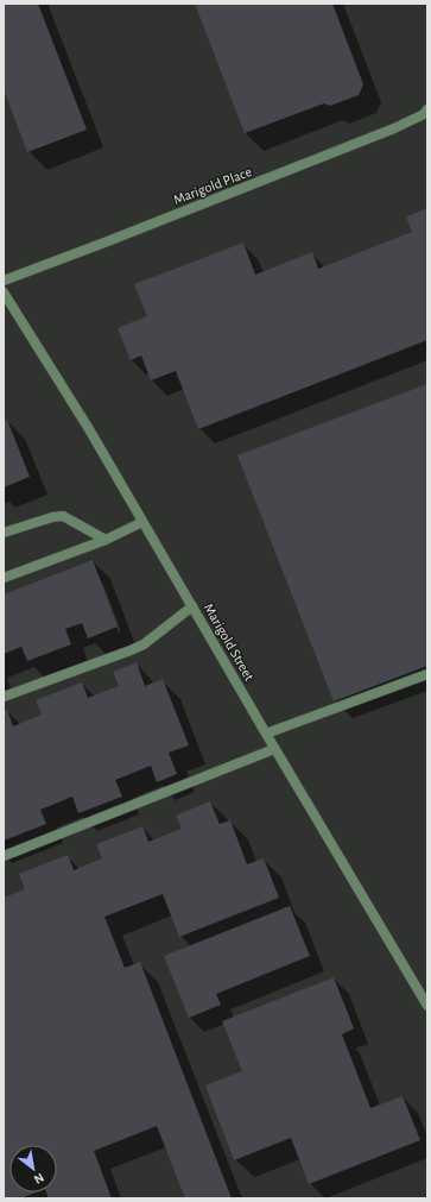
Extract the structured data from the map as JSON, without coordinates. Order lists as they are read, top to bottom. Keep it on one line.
{"streets":{"street":["Marigold Place","Marigold Street"]},"north":"bottom right"}
